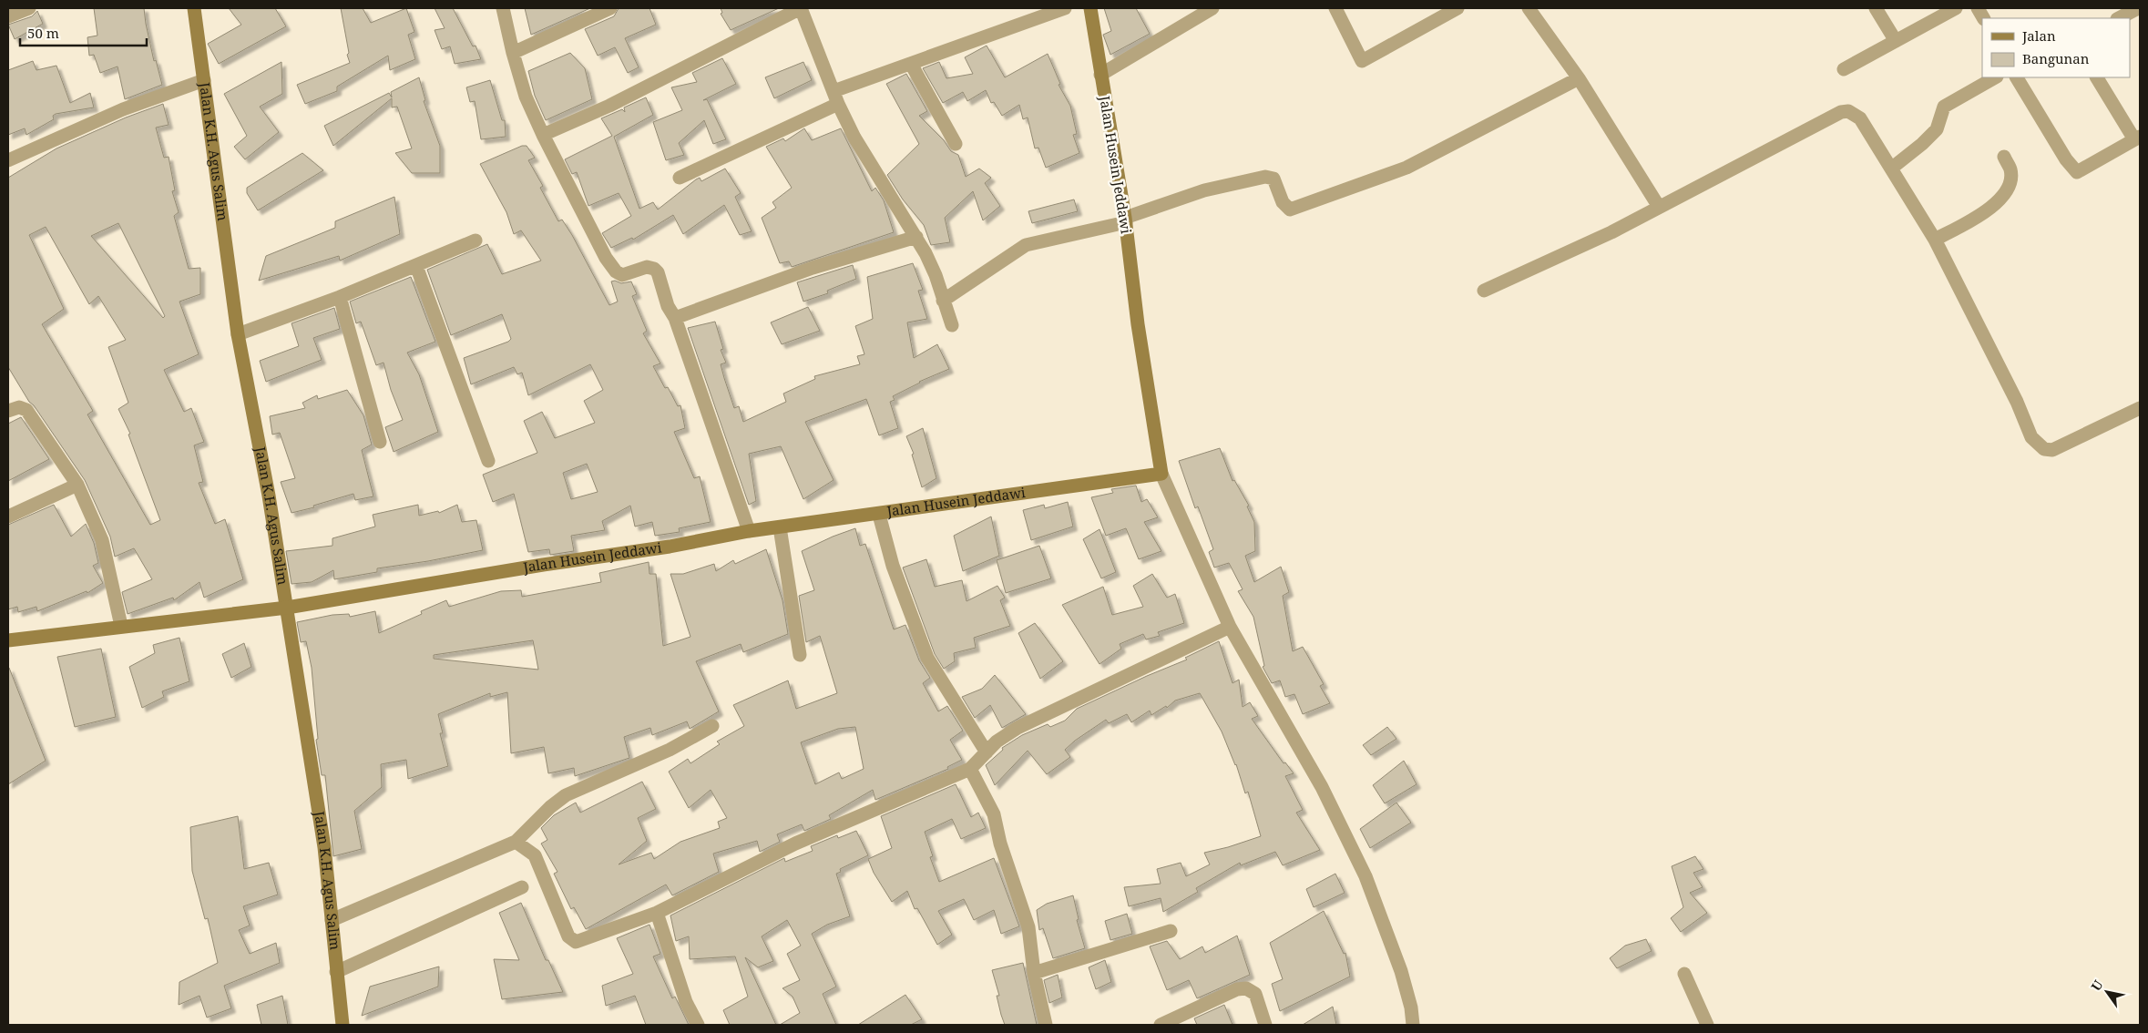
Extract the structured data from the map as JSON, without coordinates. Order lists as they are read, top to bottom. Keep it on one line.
{"streets":{"street":["Jalan K.H. Agus Salim","Jalan Husein Jeddawi"]},"crossings":[["Jalan K.H. Agus Salim","Jalan Husein Jeddawi"]],"legend":["Jalan","Bangunan"],"scale_bar":"50 m","north":"top left"}
